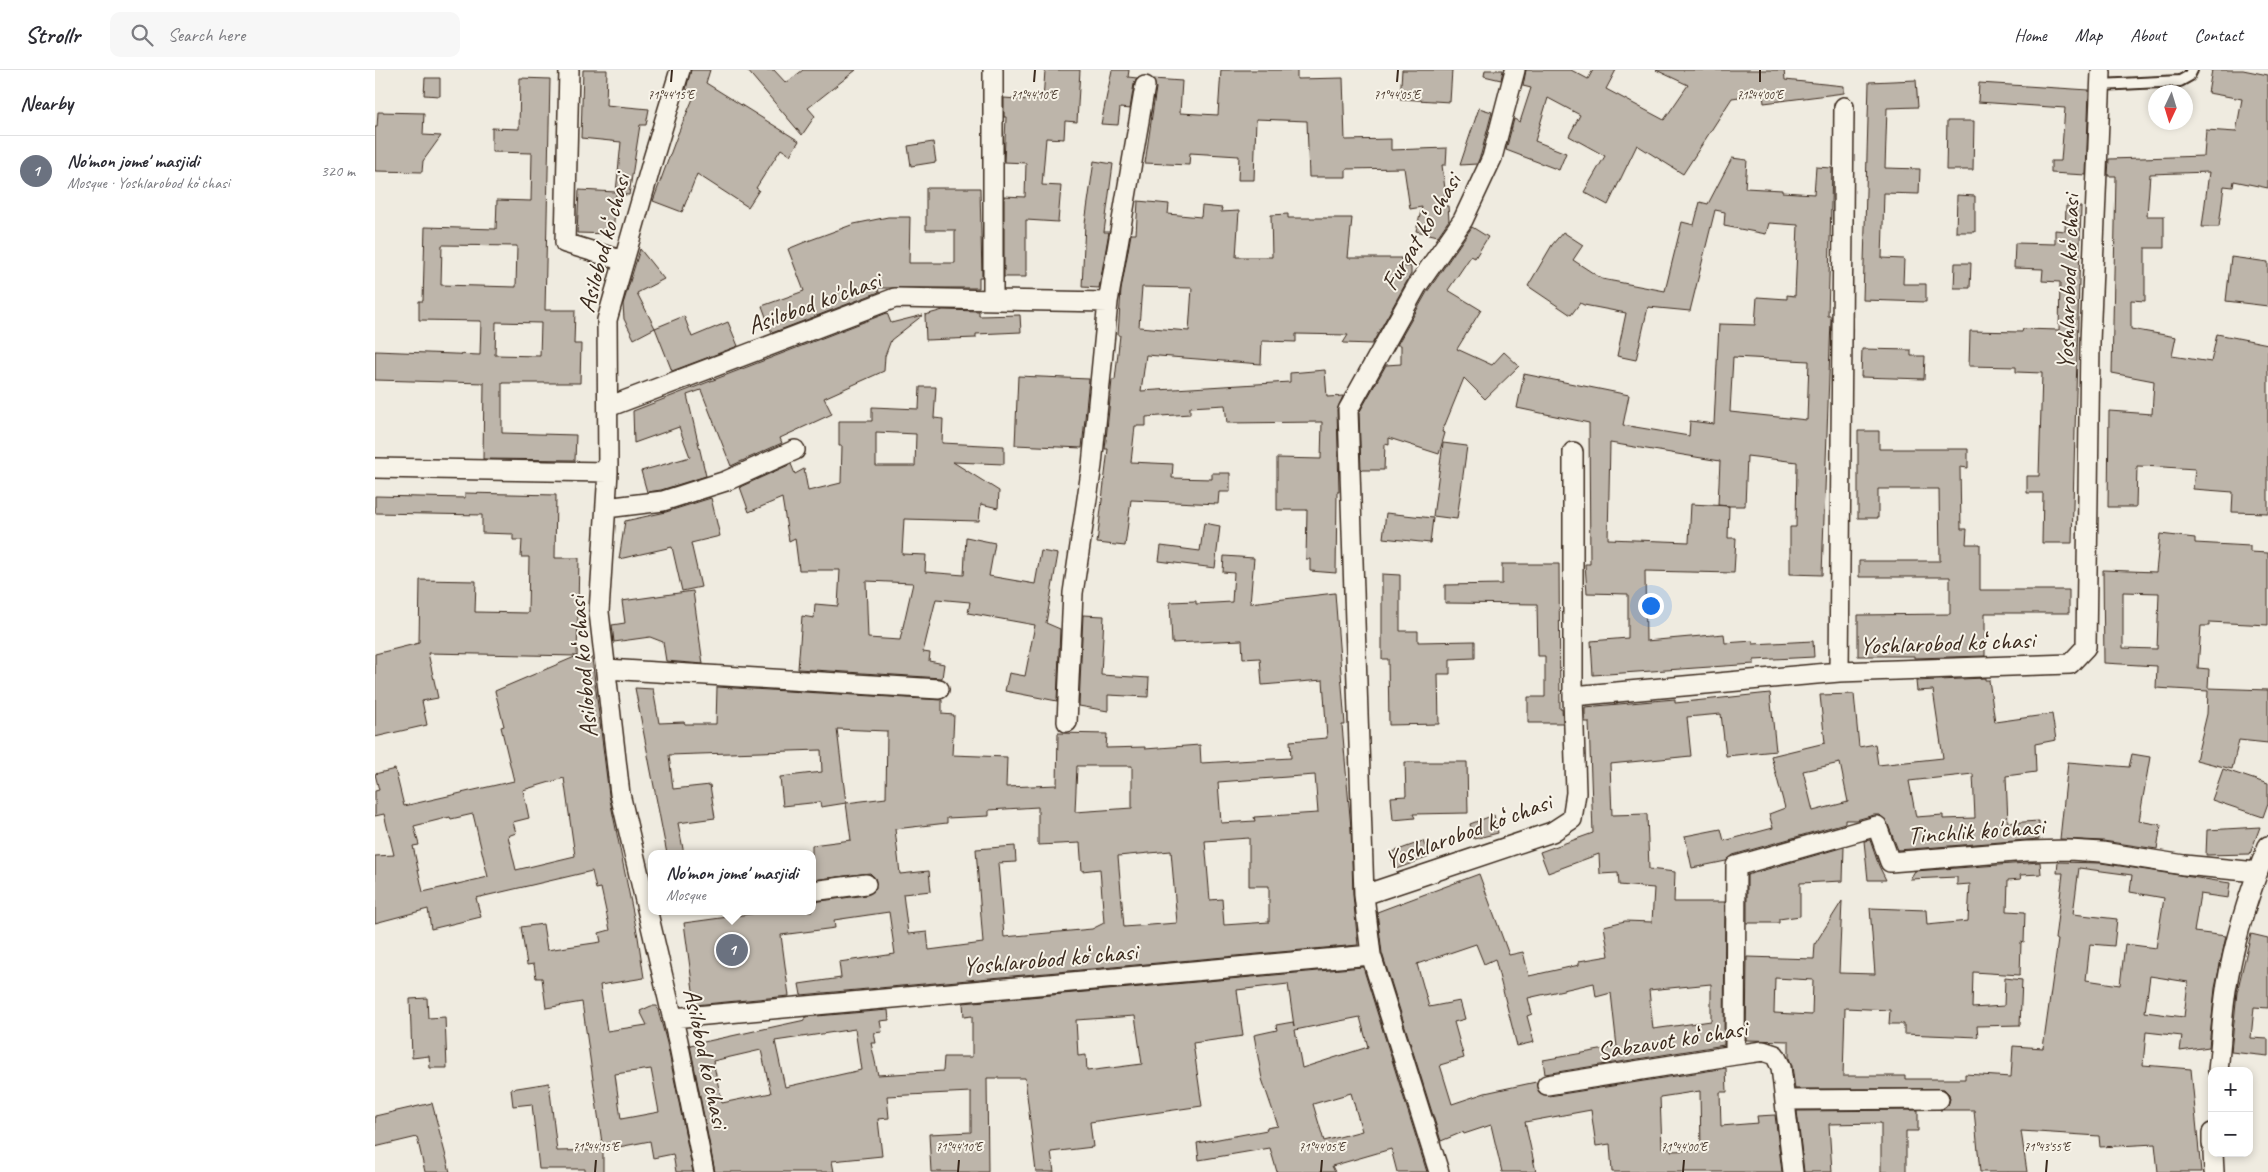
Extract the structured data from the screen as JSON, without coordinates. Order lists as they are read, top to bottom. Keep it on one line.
{"streets":{"street":["Furqat koʻchasi","Asilobod koʻchasi","Yoshlarobod koʻchasi","Asilobod ko'chasi","Tinchlik ko'chasi","Sabzavot koʻchasi"]},"crossings":[["Furqat koʻchasi","Yoshlarobod koʻchasi"],["Asilobod koʻchasi","Yoshlarobod koʻchasi"],["Asilobod koʻchasi","Asilobod ko'chasi"],["Tinchlik ko'chasi","Sabzavot koʻchasi"]],"north":"bottom","page":{"header":"Strollr","search":"Search here","nav":["Home","Map","About","Contact"],"heading":"Nearby","list":[{"mark":"1","name":"No'mon jome' masjidi","note":"Mosque · Yoshlarobod koʻchasi","value":"320 m"}],"popup":["No'mon jome' masjidi","Mosque"],"pins":"1","map_buttons":["+","−"]},"coordinates":["71°44'15\"E","71°44'10\"E","71°44'05\"E","71°44'00\"E","71°43'55\"E"]}
